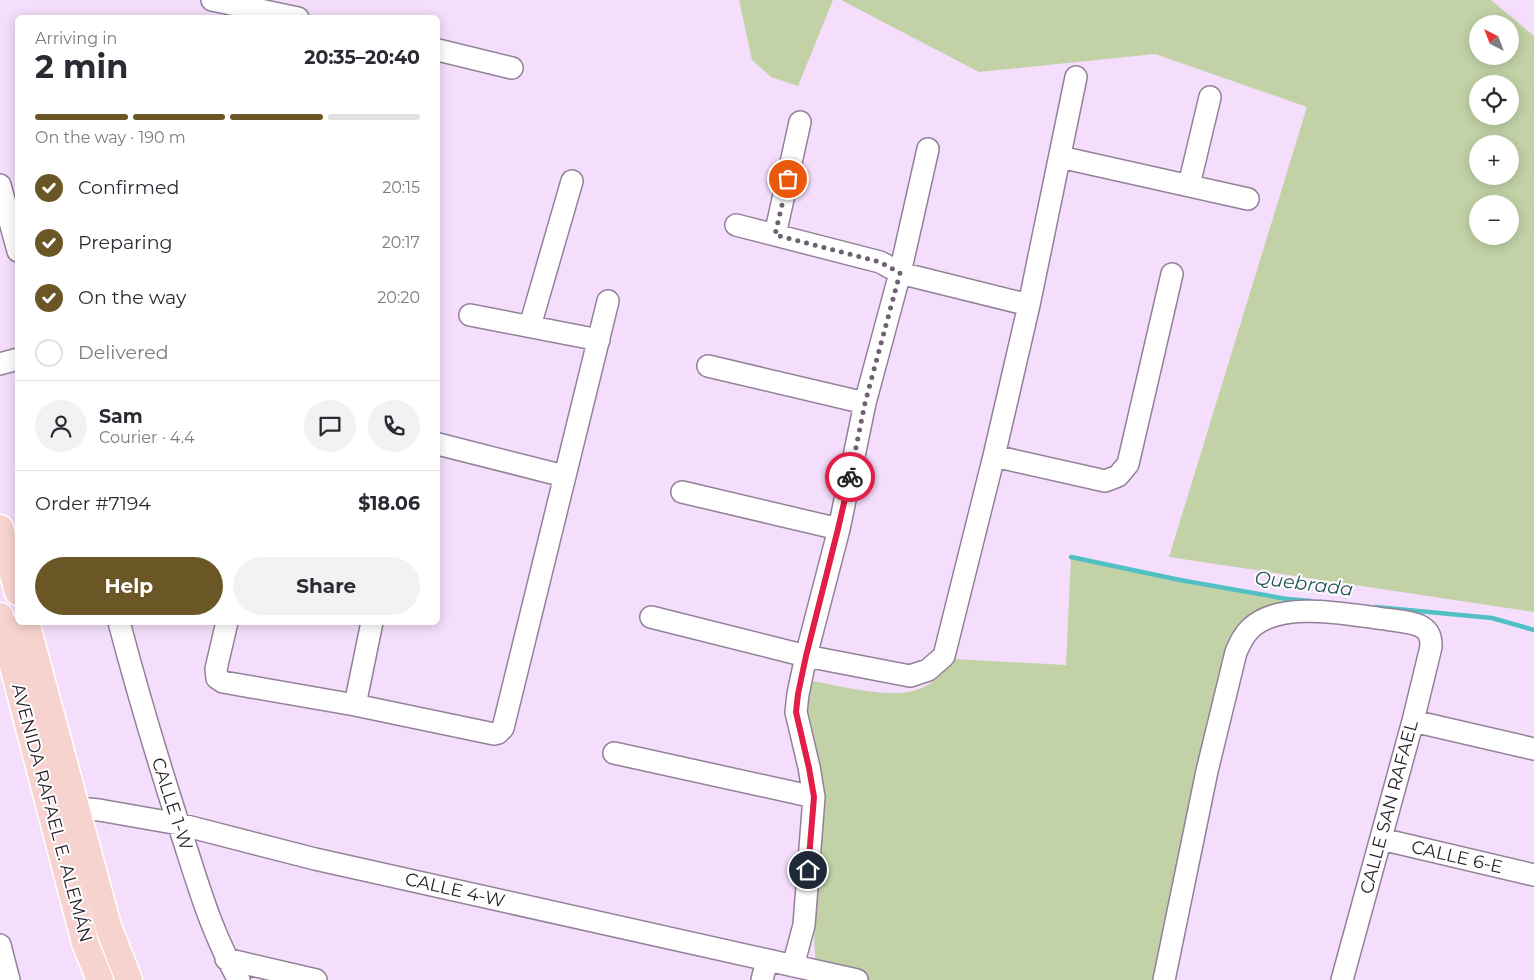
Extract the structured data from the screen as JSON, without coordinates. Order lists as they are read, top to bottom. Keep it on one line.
{"streets":{"main road":["AVENIDA RAFAEL E. ALEMÁN"],"street":["CALLE 1-W","CALLE SAN RAFAEL","CALLE 6-E","CALLE 4-W"]},"crossings":[["CALLE 1-W","CALLE 4-W"],["CALLE SAN RAFAEL","CALLE 6-E"],["AVENIDA RAFAEL E. ALEMÁN","CALLE 4-W"]],"water":["Quebrada"],"north":"top left","page":{"map_buttons":["+","−"],"heading":["2 min","Arriving in","20:35–20:40"],"panel":["Sam","Courier · 4.4","Order #7194","$18.06"],"bar":"On the way · 190 m","list":[["Confirmed","20:15"],["Preparing","20:17"],["On the way","20:20"],"Delivered"],"buttons":["Help","Share"]}}
